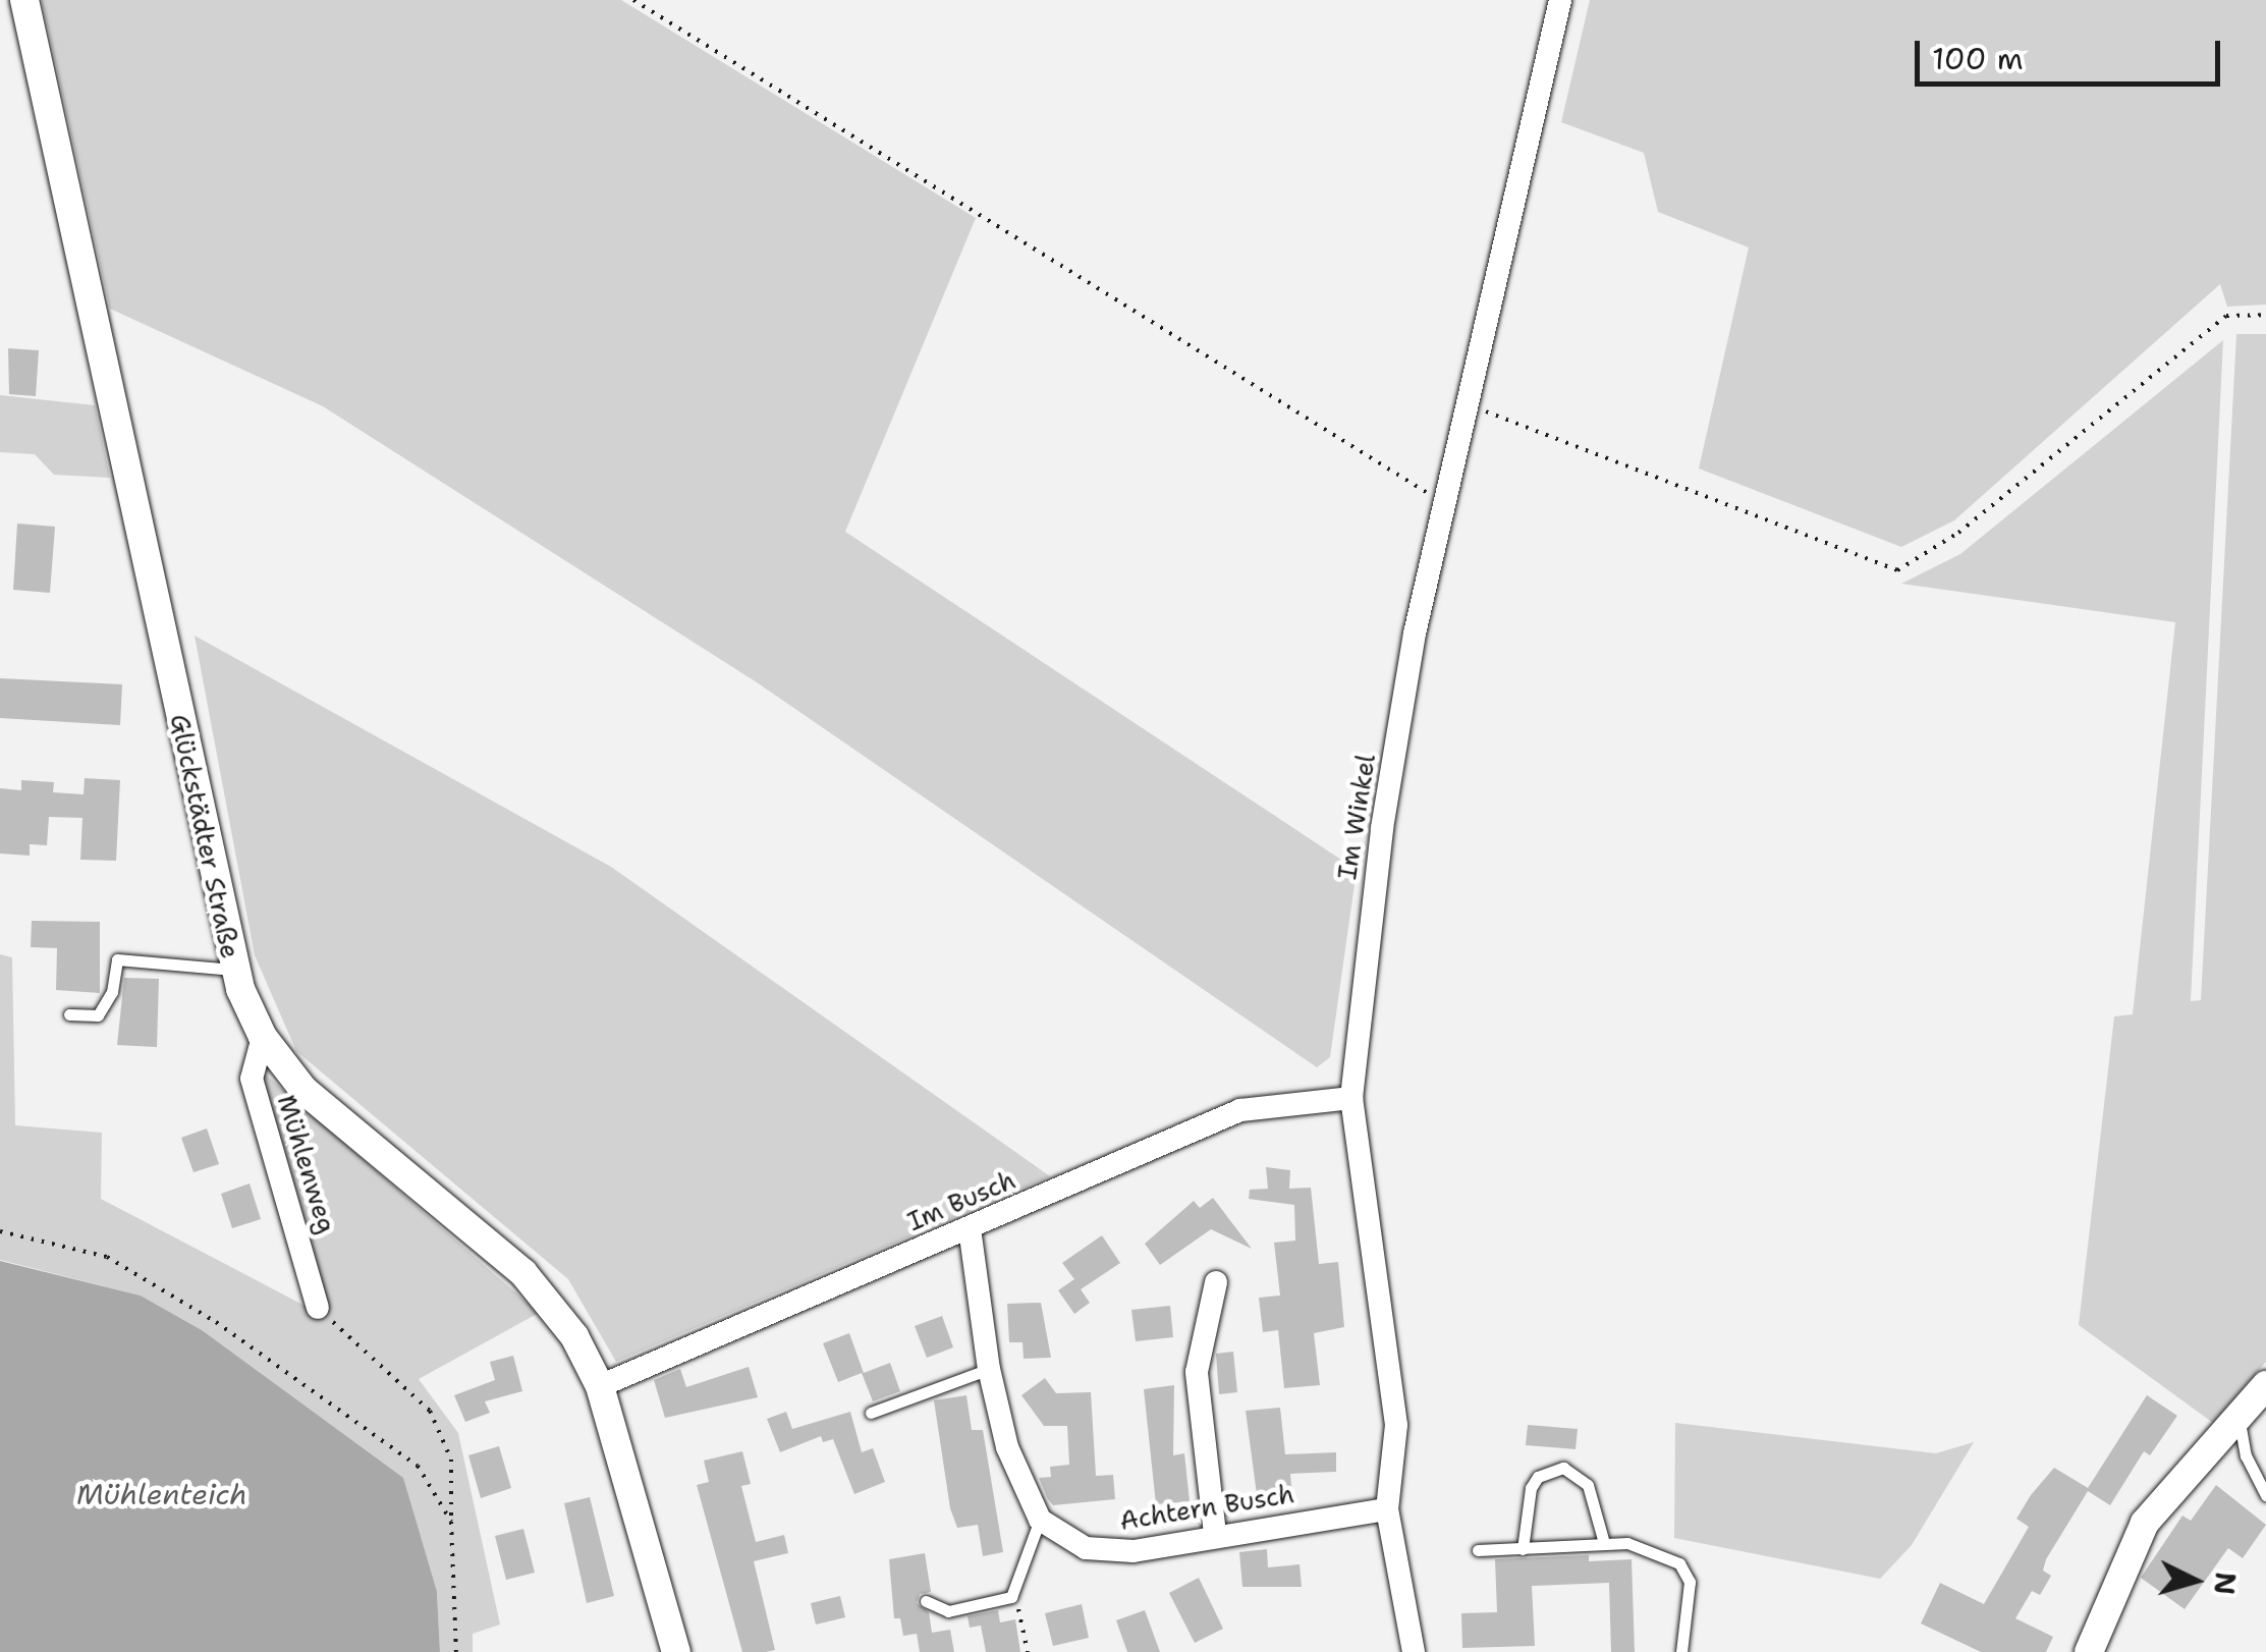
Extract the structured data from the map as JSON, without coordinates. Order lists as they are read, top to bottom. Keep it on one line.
{"streets":{"street":["Im Winkel","Glückstädter Straße","Mühlenweg","Im Busch","Achtern Busch"]},"crossings":[["Im Winkel","Im Busch"],["Im Winkel","Achtern Busch"],["Glückstädter Straße","Mühlenweg"],["Glückstädter Straße","Im Busch"]],"water":["Mühlenteich"],"scale_bar":"100 m","north":"right"}
